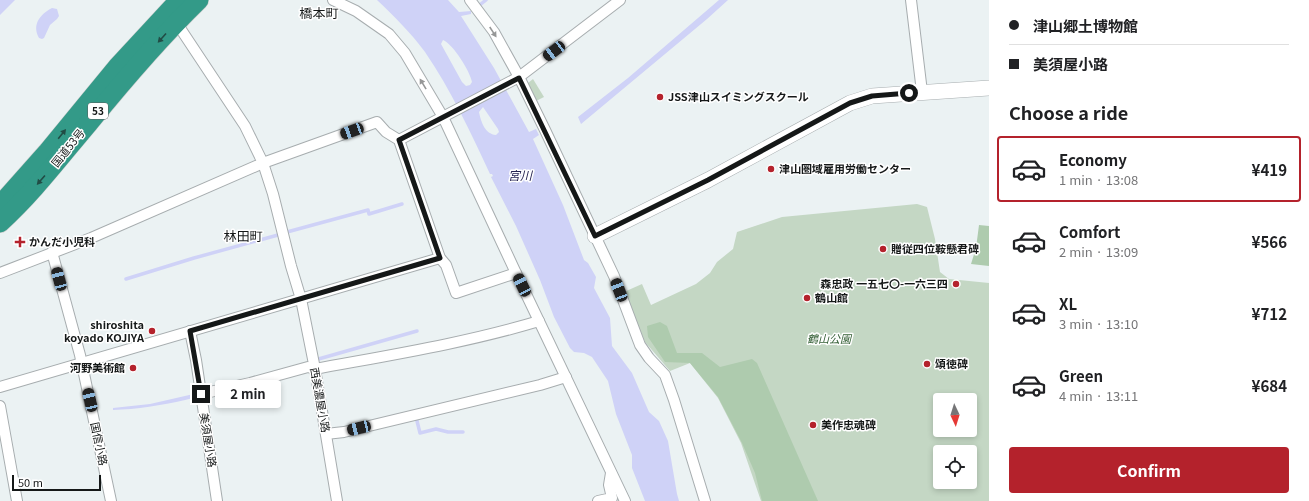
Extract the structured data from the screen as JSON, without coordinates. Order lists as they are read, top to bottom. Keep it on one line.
{"streets":{"highway":["53","国道53号"],"street":["西美濃屋小路","美須屋小路","国信小路"]},"crossings":[["国道53号","西美濃屋小路"]],"districts":["橋本町","林田町"],"water":["宮川"],"parks":["鶴山公園"],"places":{"other":["JSS津山スイミングスクール","津山圏域雇用労働センター","贈従四位鞍懸君碑","森忠政 一五七〇-一六三四","鶴山館","shiroshita koyado KOJIYA","頌徳碑","河野美術館","美作忠魂碑"],"health":["かんだ小児科"]},"scale_bar":"50 m","north":"bottom","page":{"banner":["津山郷土博物館","美須屋小路"],"heading":"Choose a ride","list":[{"name":"Economy","note":"1 min · 13:08","value":"¥419"},{"name":"Comfort","note":"2 min · 13:09","value":"¥566"},{"name":"XL","note":"3 min · 13:10","value":"¥712"},{"name":"Green","note":"4 min · 13:11","value":"¥684"}],"bubble":"2 min","buttons":"Confirm","scale":"50 m"}}
